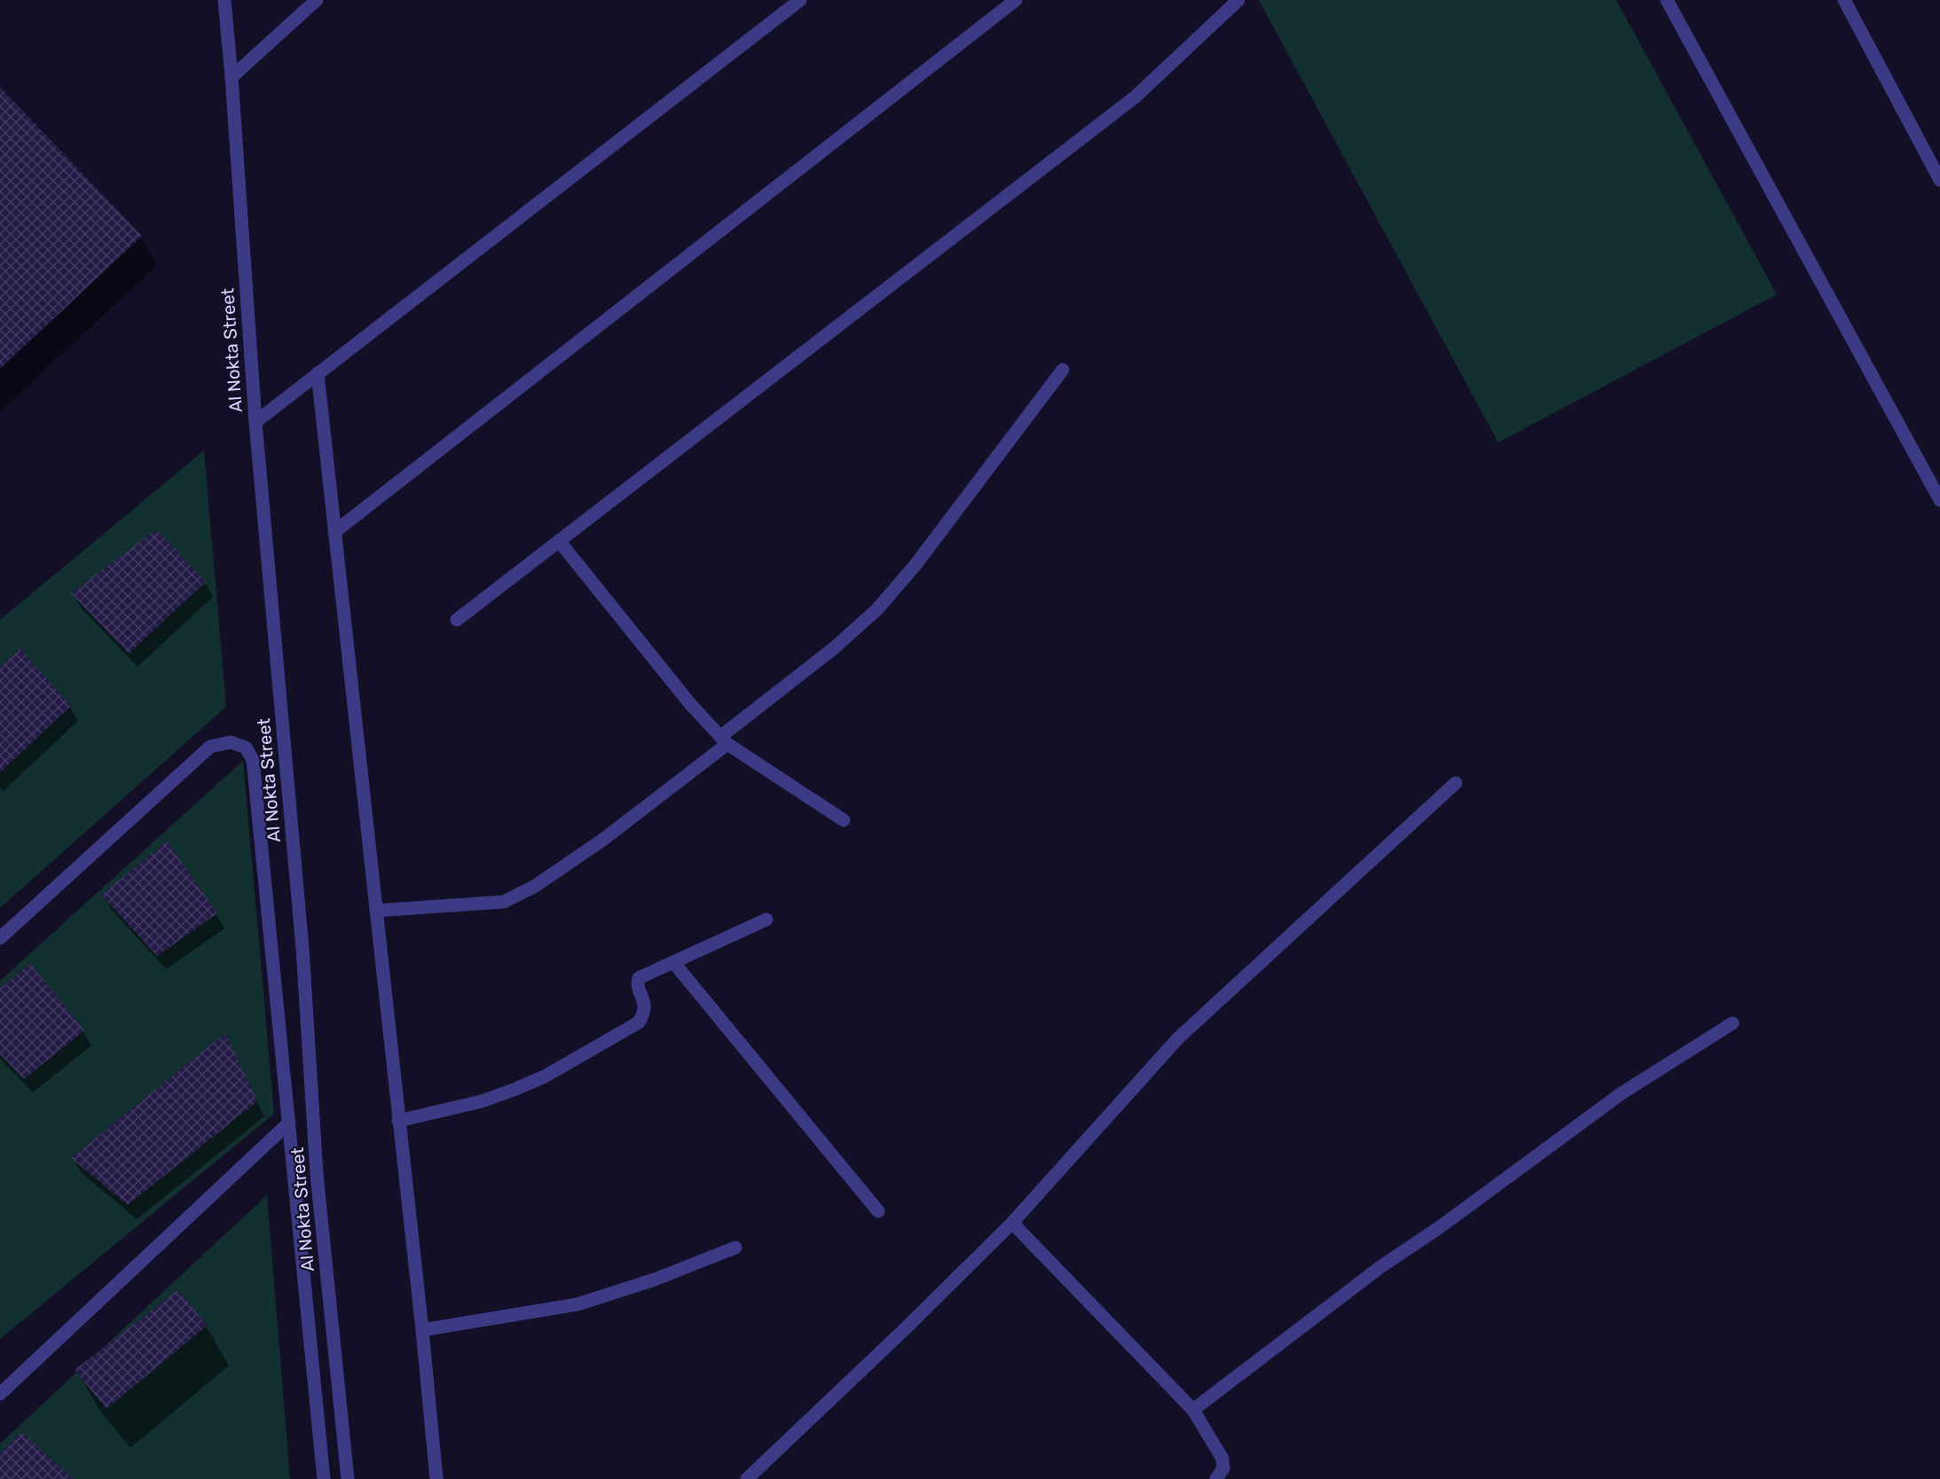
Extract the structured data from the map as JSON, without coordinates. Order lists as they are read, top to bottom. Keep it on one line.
{"streets":{"street":["Al Nokta Street"]}}
